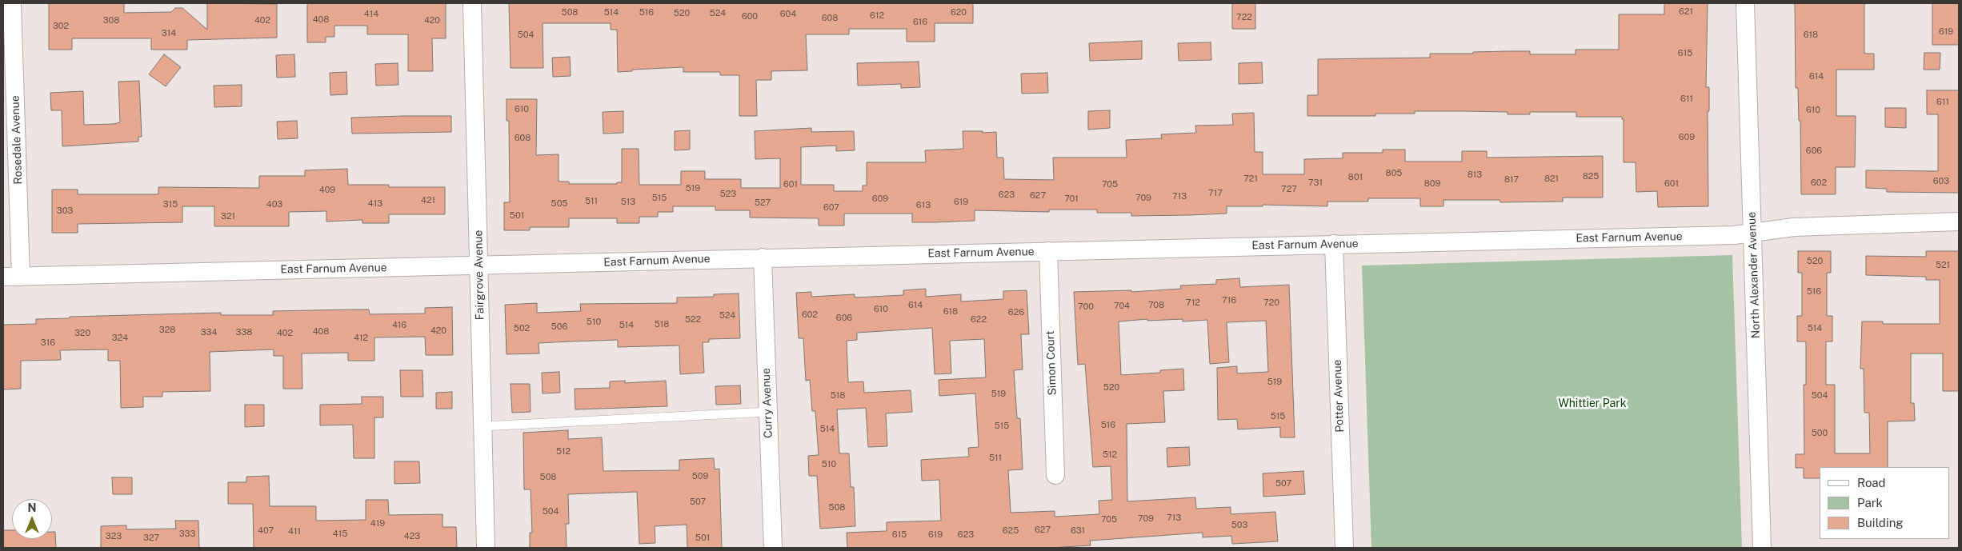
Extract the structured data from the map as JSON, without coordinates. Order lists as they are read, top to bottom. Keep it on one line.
{"streets":{"street":["Rosedale Avenue","East Farnum Avenue","Fairgrove Avenue","North Alexander Avenue","Simon Court","Potter Avenue","Curry Avenue"]},"crossings":[["Rosedale Avenue","East Farnum Avenue"],["East Farnum Avenue","Fairgrove Avenue"],["East Farnum Avenue","North Alexander Avenue"],["East Farnum Avenue","Simon Court"],["East Farnum Avenue","Potter Avenue"],["East Farnum Avenue","Curry Avenue"]],"parks":["Whittier Park"],"house_numbers":["621","508","514","516","620","520","524","414","604","612","600","722","608","408","308","402","420","616","302","619","314","504","618","615","614","611","611","610","610","609","608","606","805","813","825","801","721","821","817","603","731","602","809","601","601","705","519","727","409","717","523","623","627","713","515","709","609","701","421","511","513","619","527","413","505","315","403","613","607","303","501","321","520","521","516","716","712","720","614","708","704","700","610","618","626","602","524","606","522","622","510","518","416","514","506","502","514","328","420","408","334","338","320","402","324","412","316","519","520","519","518","504","515","516","515","514","500","512","512","511","510","509","508","507","507","508","504","713","709","705","419","503","627","407","625","631","411","333","415","615","619","623","323","423","327","501"],"legend":["Road","Park","Building"],"north":"top"}
